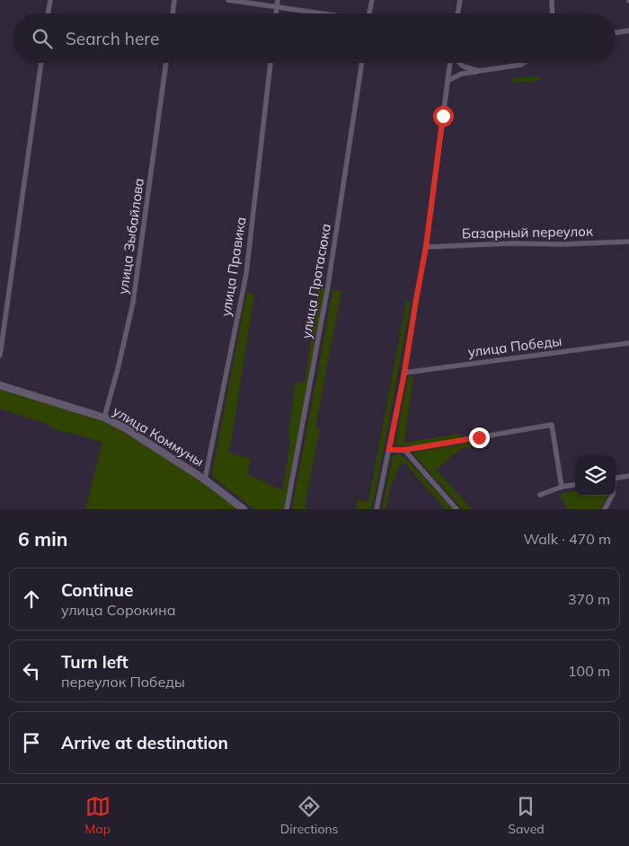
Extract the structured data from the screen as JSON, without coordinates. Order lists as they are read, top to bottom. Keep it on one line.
{"streets":{"street":["Базарный переулок","улица Зыбайлова","улица Правика","улица Протасюка","улица Победы","улица Коммуны"]},"crossings":[["улица Зыбайлова","улица Коммуны"],["улица Правика","улица Коммуны"]],"page":{"search":"Search here","heading":["6 min","Walk · 470 m"],"list":[["Continue","улица Сорокина","370 m"],["Turn left","переулок Победы","100 m"],"Arrive at destination"],"nav":["Map","Directions","Saved"]}}
